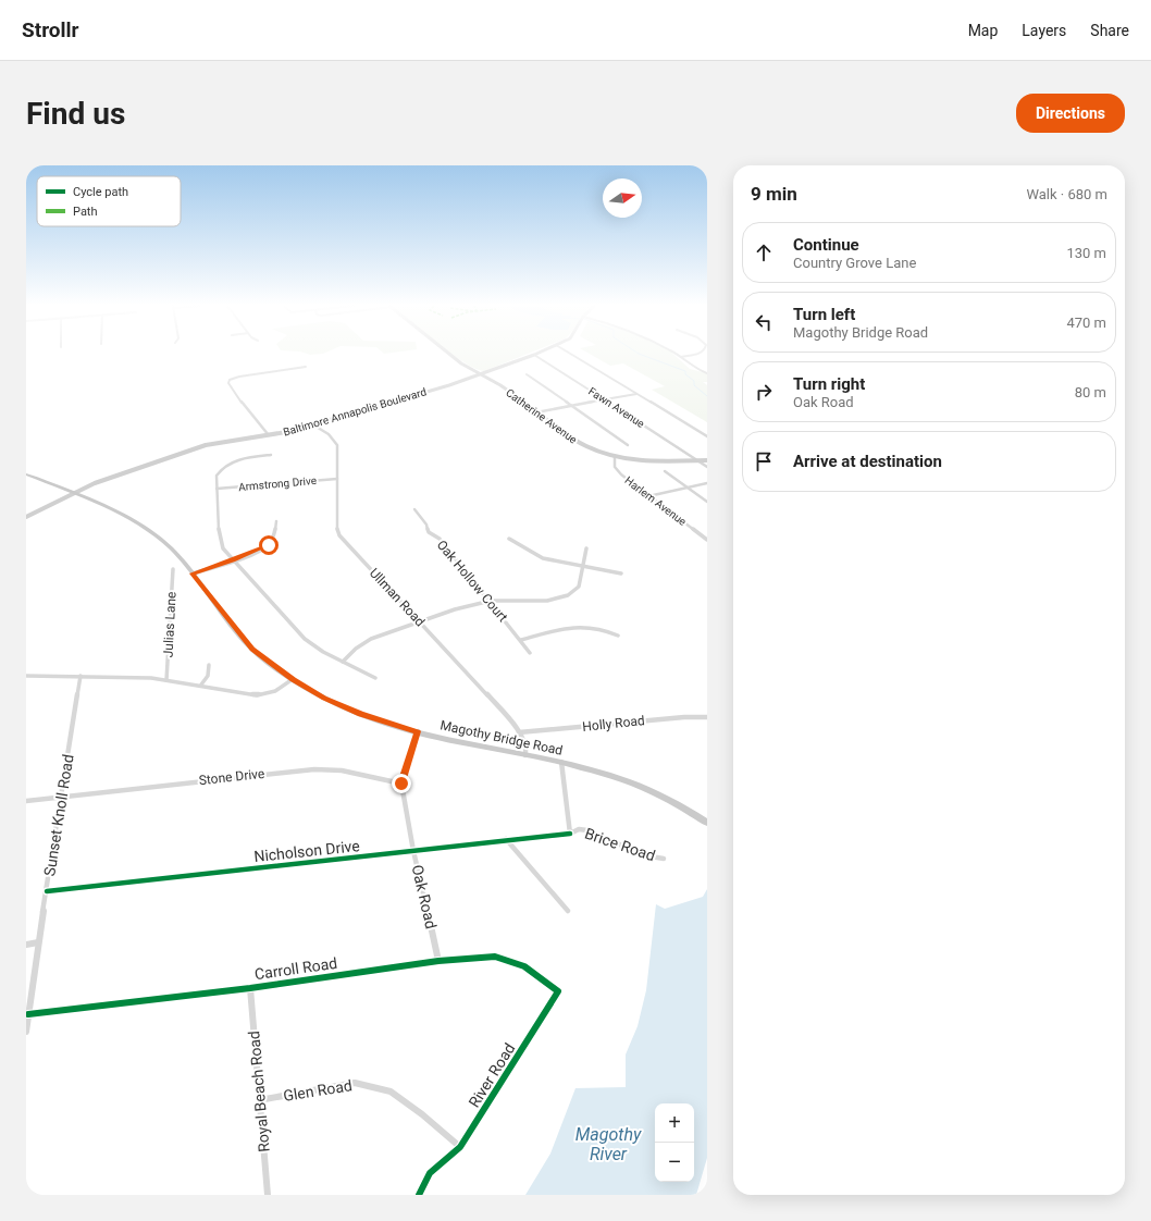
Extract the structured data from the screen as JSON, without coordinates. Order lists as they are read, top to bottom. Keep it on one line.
{"streets":{"main road":["Baltimore Annapolis Boulevard","Catherine Avenue","Magothy Bridge Road"],"street":["Fawn Avenue","Armstrong Drive","Harlem Avenue","Oak Hollow Court","Ullman Road","Julias Lane","Holly Road","Stone Drive","Sunset Knoll Road","Brice Road","Nicholson Drive","Oak Road","Carroll Road","River Road","Glen Road","Royal Beach Road"]},"crossings":[["Fawn Avenue","Baltimore Annapolis Boulevard"],["Fawn Avenue","Catherine Avenue"],["Baltimore Annapolis Boulevard","Catherine Avenue"],["Baltimore Annapolis Boulevard","Ullman Road"],["Baltimore Annapolis Boulevard","Magothy Bridge Road"],["Catherine Avenue","Harlem Avenue"],["Armstrong Drive","Ullman Road"],["Ullman Road","Holly Road"],["Ullman Road","Magothy Bridge Road"],["Magothy Bridge Road","Brice Road"],["Magothy Bridge Road","Oak Road"],["Stone Drive","Sunset Knoll Road"],["Stone Drive","Oak Road"],["Sunset Knoll Road","Nicholson Drive"],["Sunset Knoll Road","Carroll Road"],["Brice Road","Nicholson Drive"],["Nicholson Drive","Oak Road"],["Oak Road","Carroll Road"],["Carroll Road","River Road"],["Carroll Road","Royal Beach Road"],["River Road","Glen Road"],["Glen Road","Royal Beach Road"]],"water":["Magothy River"],"legend":["Cycle path","Path"],"north":"right","page":{"header":"Strollr","nav":["Map","Layers","Share"],"buttons":"Directions","title":"Find us","heading":["9 min","Walk · 680 m"],"list":[["Continue","Country Grove Lane","130 m"],["Turn left","Magothy Bridge Road","470 m"],["Turn right","Oak Road","80 m"],"Arrive at destination"],"map_buttons":["+","−"]}}
